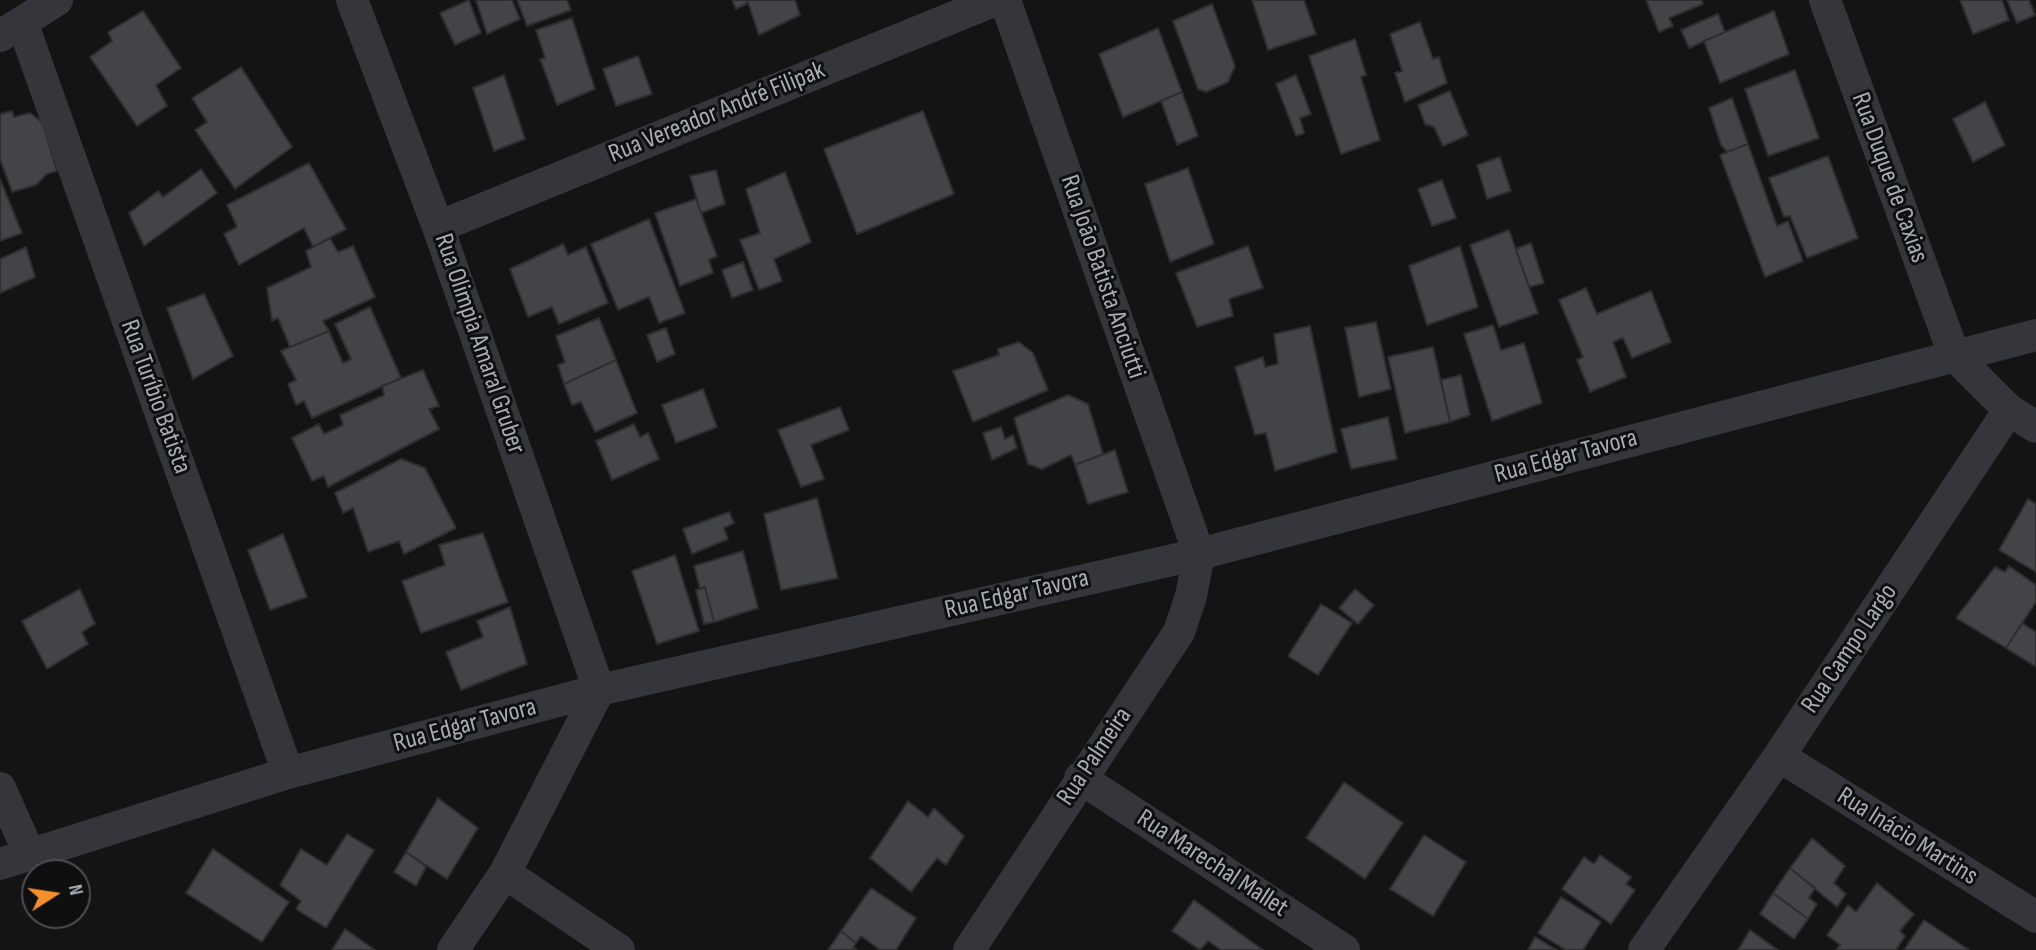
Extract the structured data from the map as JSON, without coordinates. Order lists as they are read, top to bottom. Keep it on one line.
{"streets":{"street":["Rua Vereador André Filipak","Rua Duque de Caxias","Rua João Batista Anciutti","Rua Olimpia Amaral Gruber","Rua Turíbio Batista","Rua Edgar Tavora","Rua Campo Largo","Rua Palmeira","Rua Inácio Martins","Rua Marechal Mallet"]},"crossings":[["Rua Vereador André Filipak","Rua Olimpia Amaral Gruber"],["Rua Duque de Caxias","Rua Edgar Tavora"],["Rua João Batista Anciutti","Rua Edgar Tavora"],["Rua João Batista Anciutti","Rua Palmeira"],["Rua Olimpia Amaral Gruber","Rua Edgar Tavora"],["Rua Turíbio Batista","Rua Edgar Tavora"],["Rua Edgar Tavora","Rua Palmeira"],["Rua Campo Largo","Rua Inácio Martins"],["Rua Palmeira","Rua Marechal Mallet"]],"north":"right"}
